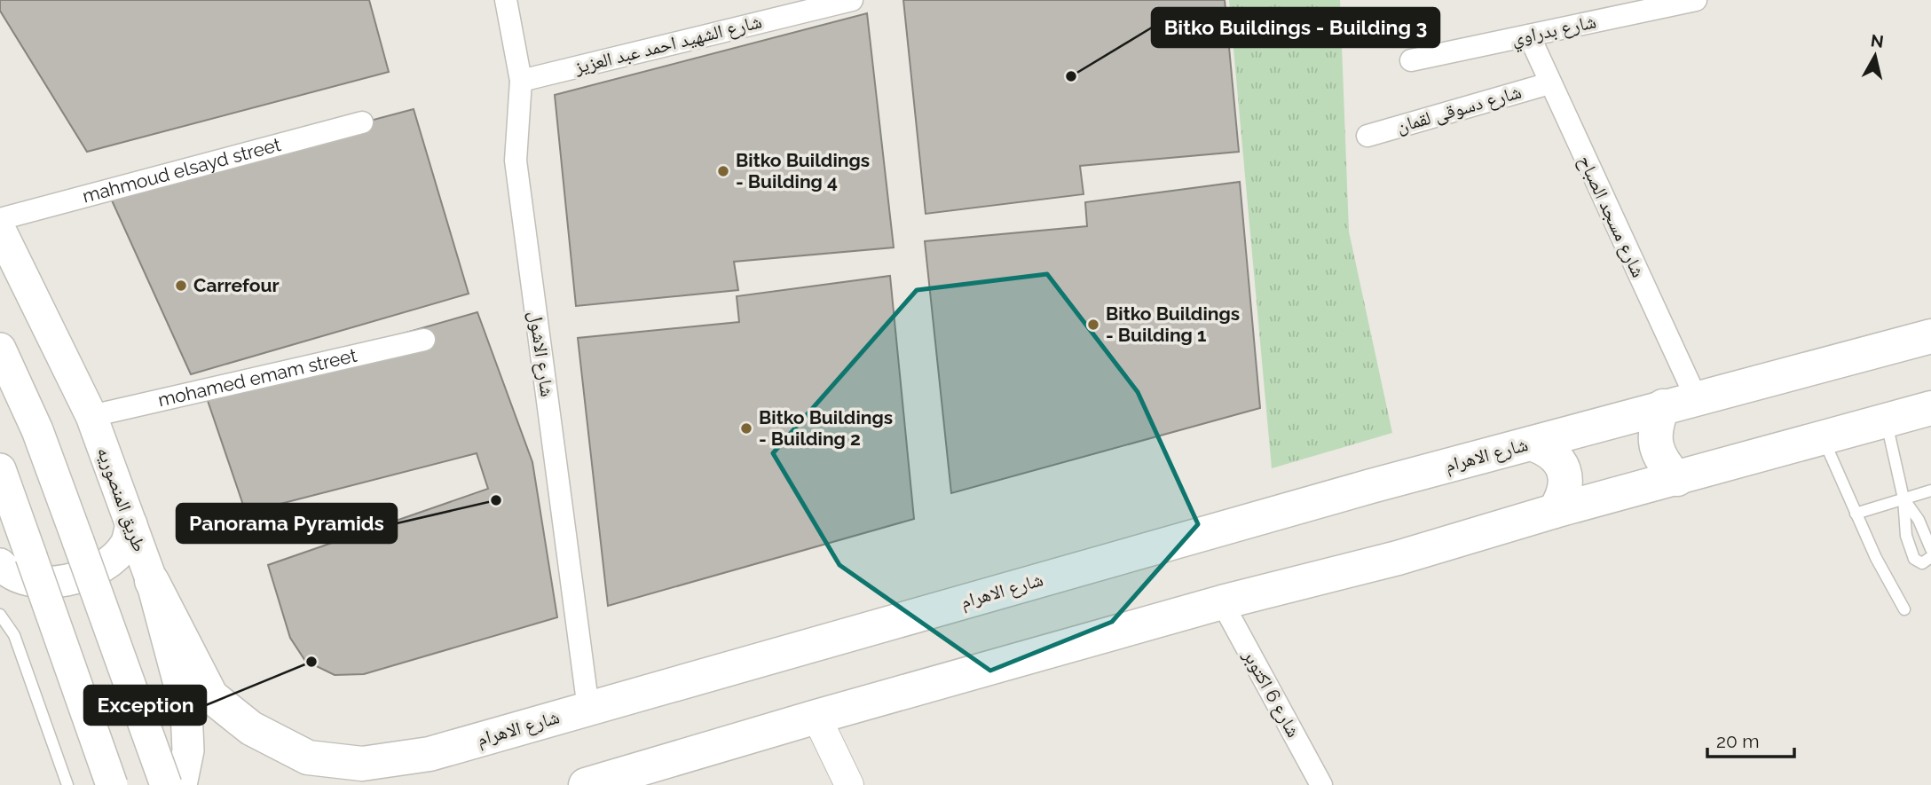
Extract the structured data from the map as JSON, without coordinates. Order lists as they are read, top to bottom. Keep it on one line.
{"streets":{"main road":["شارع الاهرام","طريق المنصوريه"],"street":["شارع بدراوي","شارع الشهيد احمد عبد العزيز","شارع دسوقى لقمان","mahmoud elsayd street","شارع مسجد الصباح","شارع الاشول","mohamed emam street","شارع 6 اكتوبر"]},"crossings":[["شارع بدراوي","شارع مسجد الصباح"],["شارع الشهيد احمد عبد العزيز","شارع الاشول"],["شارع دسوقى لقمان","شارع مسجد الصباح"],["شارع مسجد الصباح","شارع الاهرام"],["شارع الاشول","شارع الاهرام"],["mohamed emam street","طريق المنصوريه"],["شارع الاهرام","طريق المنصوريه"]],"places":["Bitko Buildings - Building 3","Bitko Buildings - Building 4","Carrefour","Bitko Buildings - Building 1","Bitko Buildings - Building 2","Panorama Pyramids","Exception"],"scale_bar":"20 m","north":"top"}
